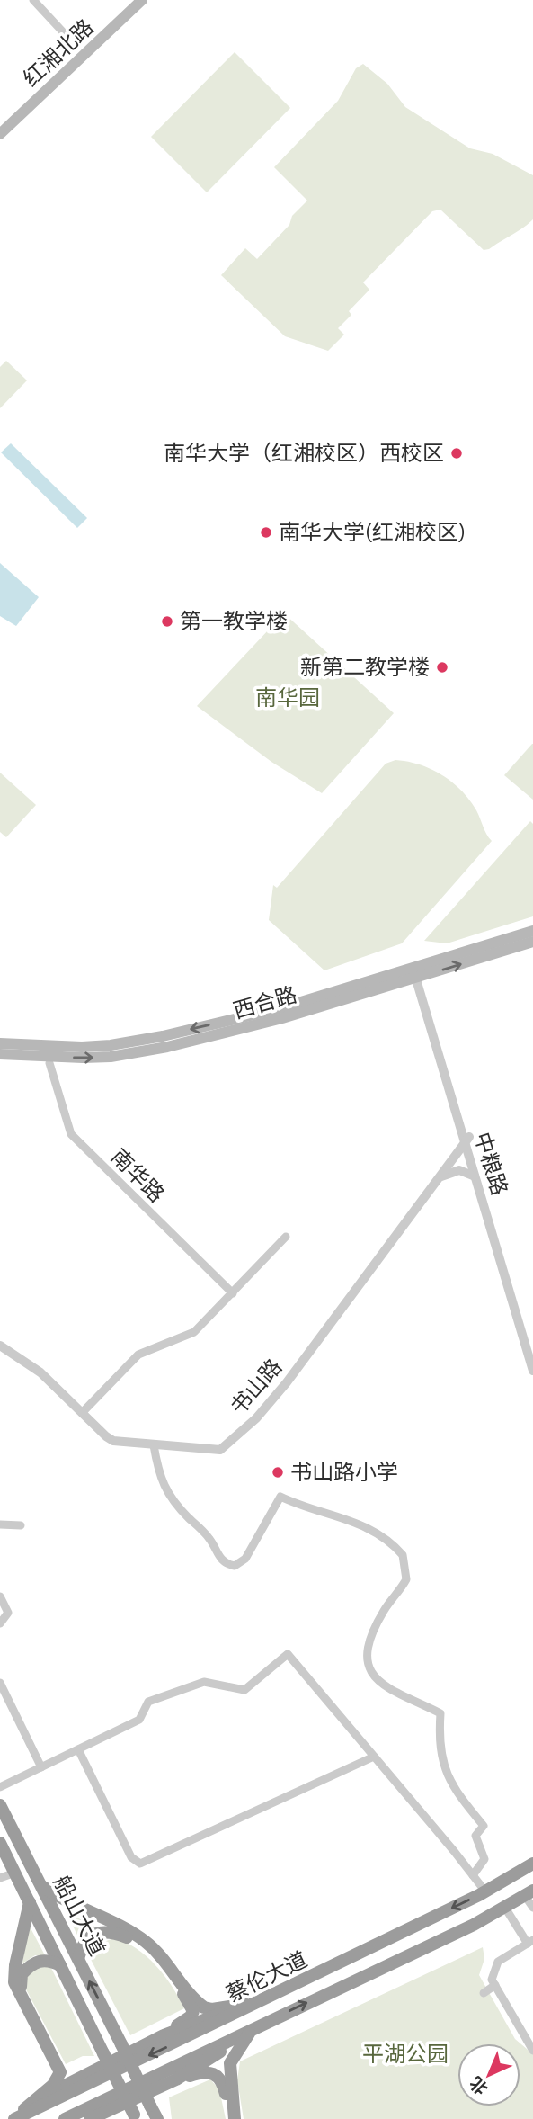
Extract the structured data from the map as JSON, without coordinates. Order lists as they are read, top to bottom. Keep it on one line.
{"streets":{"highway":["船山大道","蔡伦大道"],"main road":["红湘北路","西合路"],"street":["中粮路","南华路","书山路"]},"crossings":[["西合路","中粮路"],["中粮路","书山路"]],"parks":["南华园","平湖公园"],"places":["南华大学（红湘校区）西校区","南华大学(红湘校区)","第一教学楼","新第二教学楼","书山路小学"],"north":"bottom left"}
